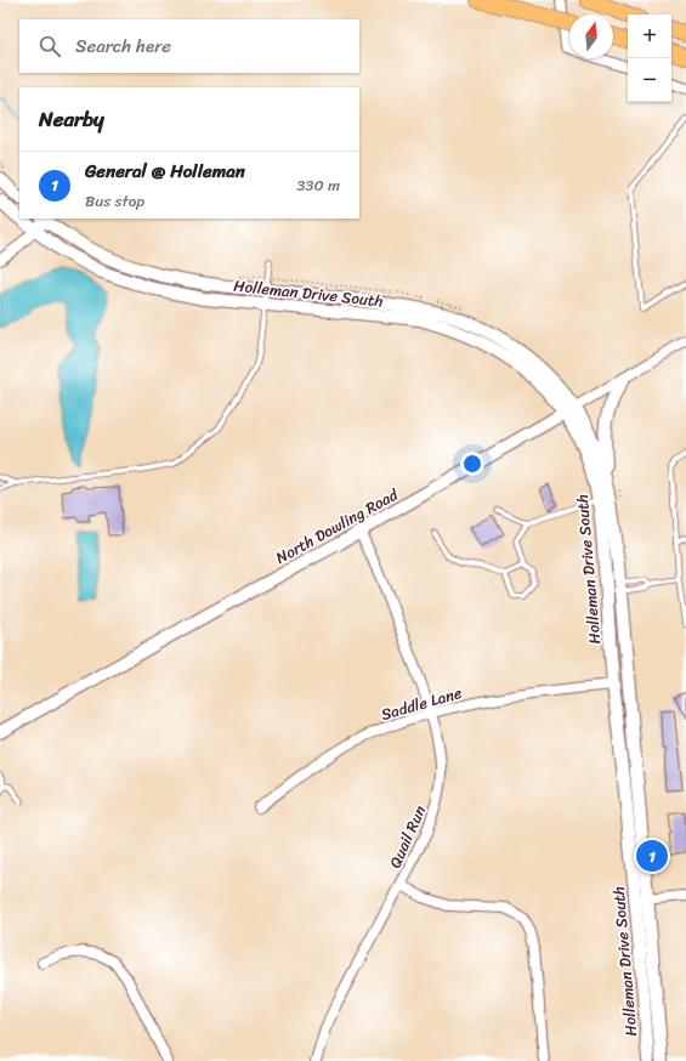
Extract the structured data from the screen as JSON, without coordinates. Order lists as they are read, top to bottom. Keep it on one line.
{"streets":{"street":["Holleman Drive South","North Dowling Road","Saddle Lane","Quail Run"]},"crossings":[["Holleman Drive South","North Dowling Road"],["Holleman Drive South","Saddle Lane"],["North Dowling Road","Quail Run"],["Saddle Lane","Quail Run"]],"north":"top","page":{"map_buttons":["+","−"],"search":"Search here","heading":"Nearby","list":[{"mark":"1","name":"General @ Holleman","note":"Bus stop","value":"330 m"}],"pins":"1"}}
